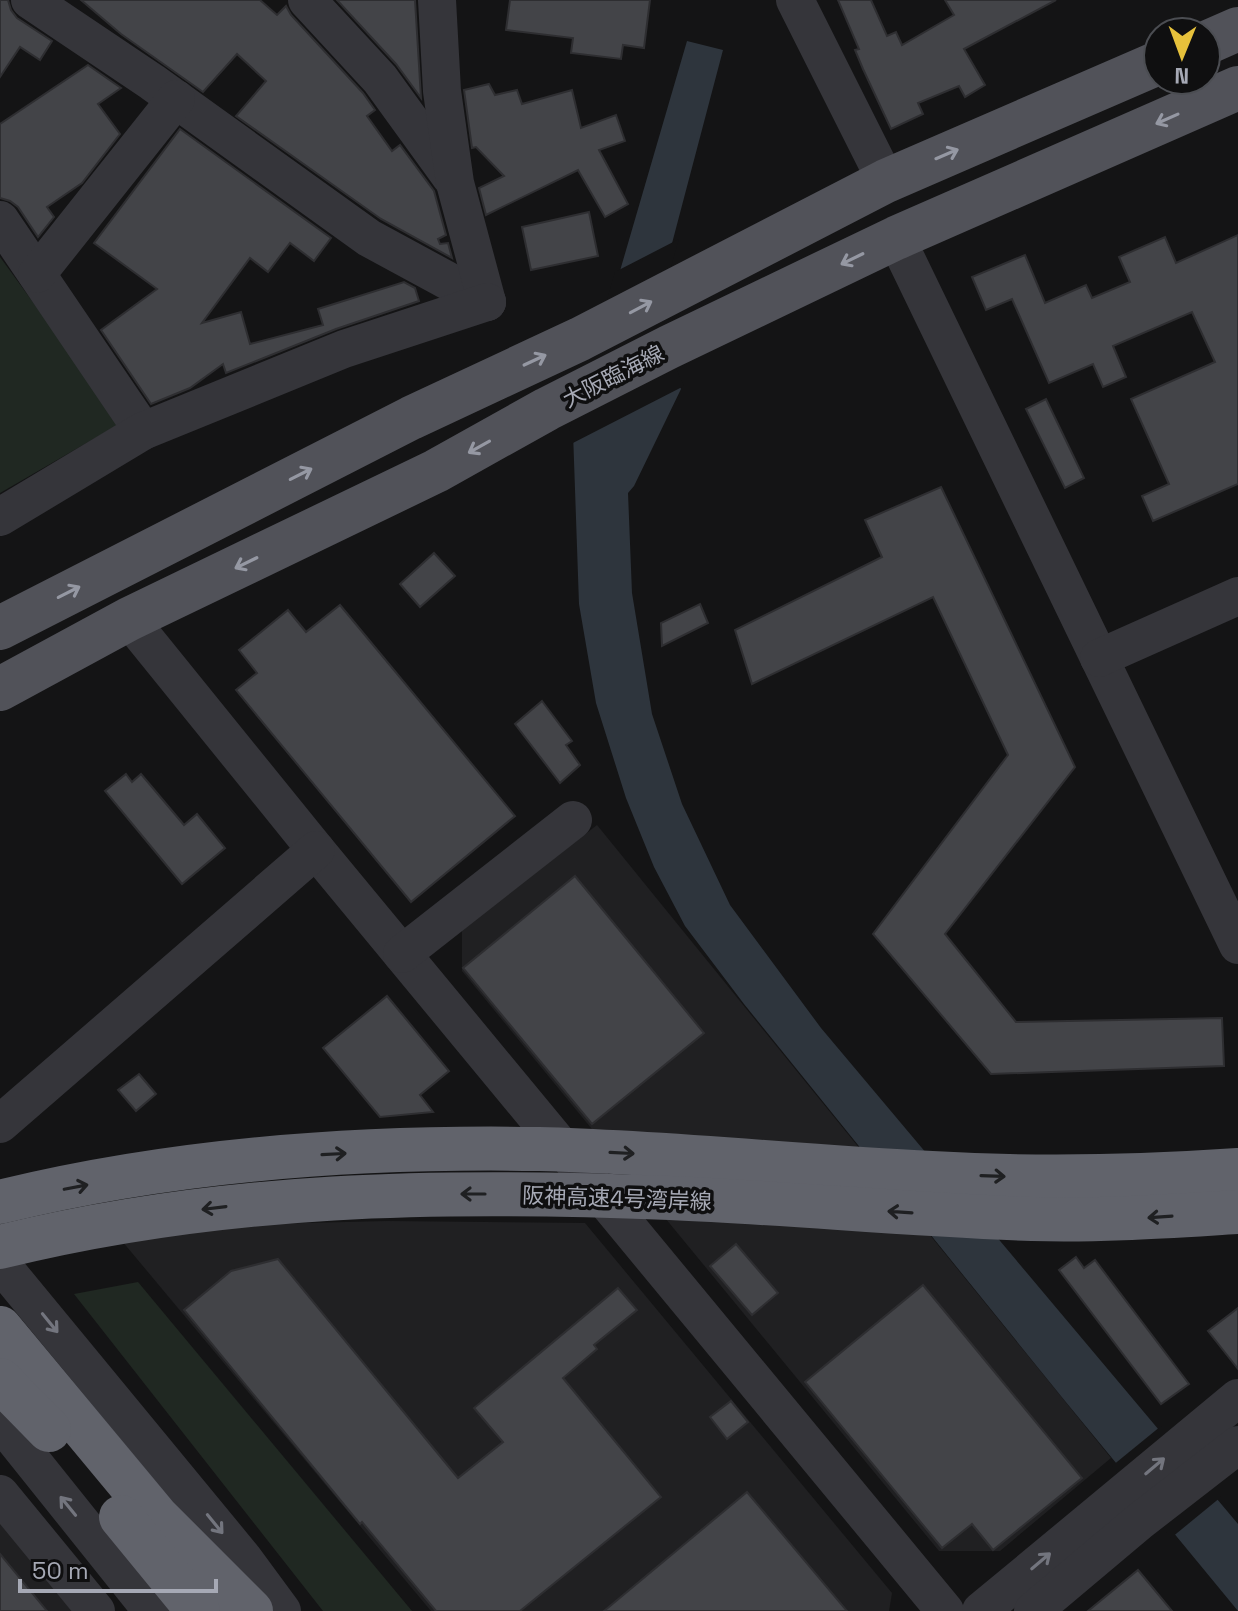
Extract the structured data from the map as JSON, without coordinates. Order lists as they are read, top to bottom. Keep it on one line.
{"streets":{"highway":["阪神高速4号湾岸線"],"main road":["大阪臨海線"]},"scale_bar":"50 m","north":"bottom"}
